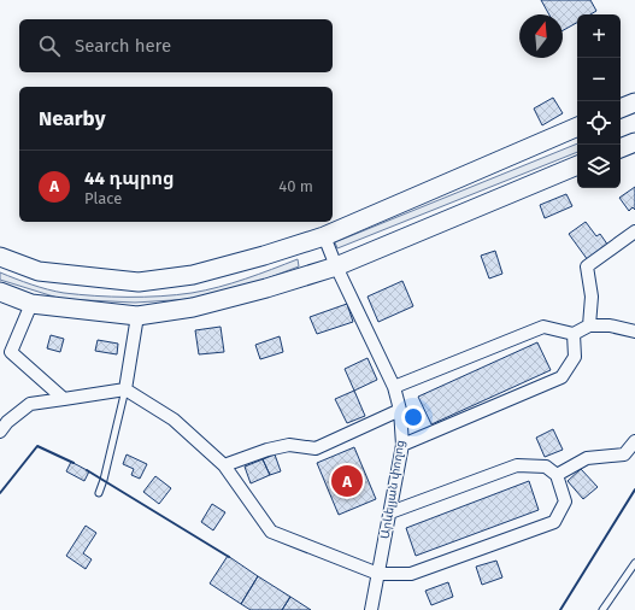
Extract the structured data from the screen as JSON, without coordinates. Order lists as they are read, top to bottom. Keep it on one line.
{"streets":{"street":["Արևելյան փողոց"]},"north":"top","page":{"map_buttons":["+","−"],"search":"Search here","heading":"Nearby","list":[{"mark":"A","name":"44 դպրոց","note":"Place","value":"40 m"}],"pins":"A"}}
